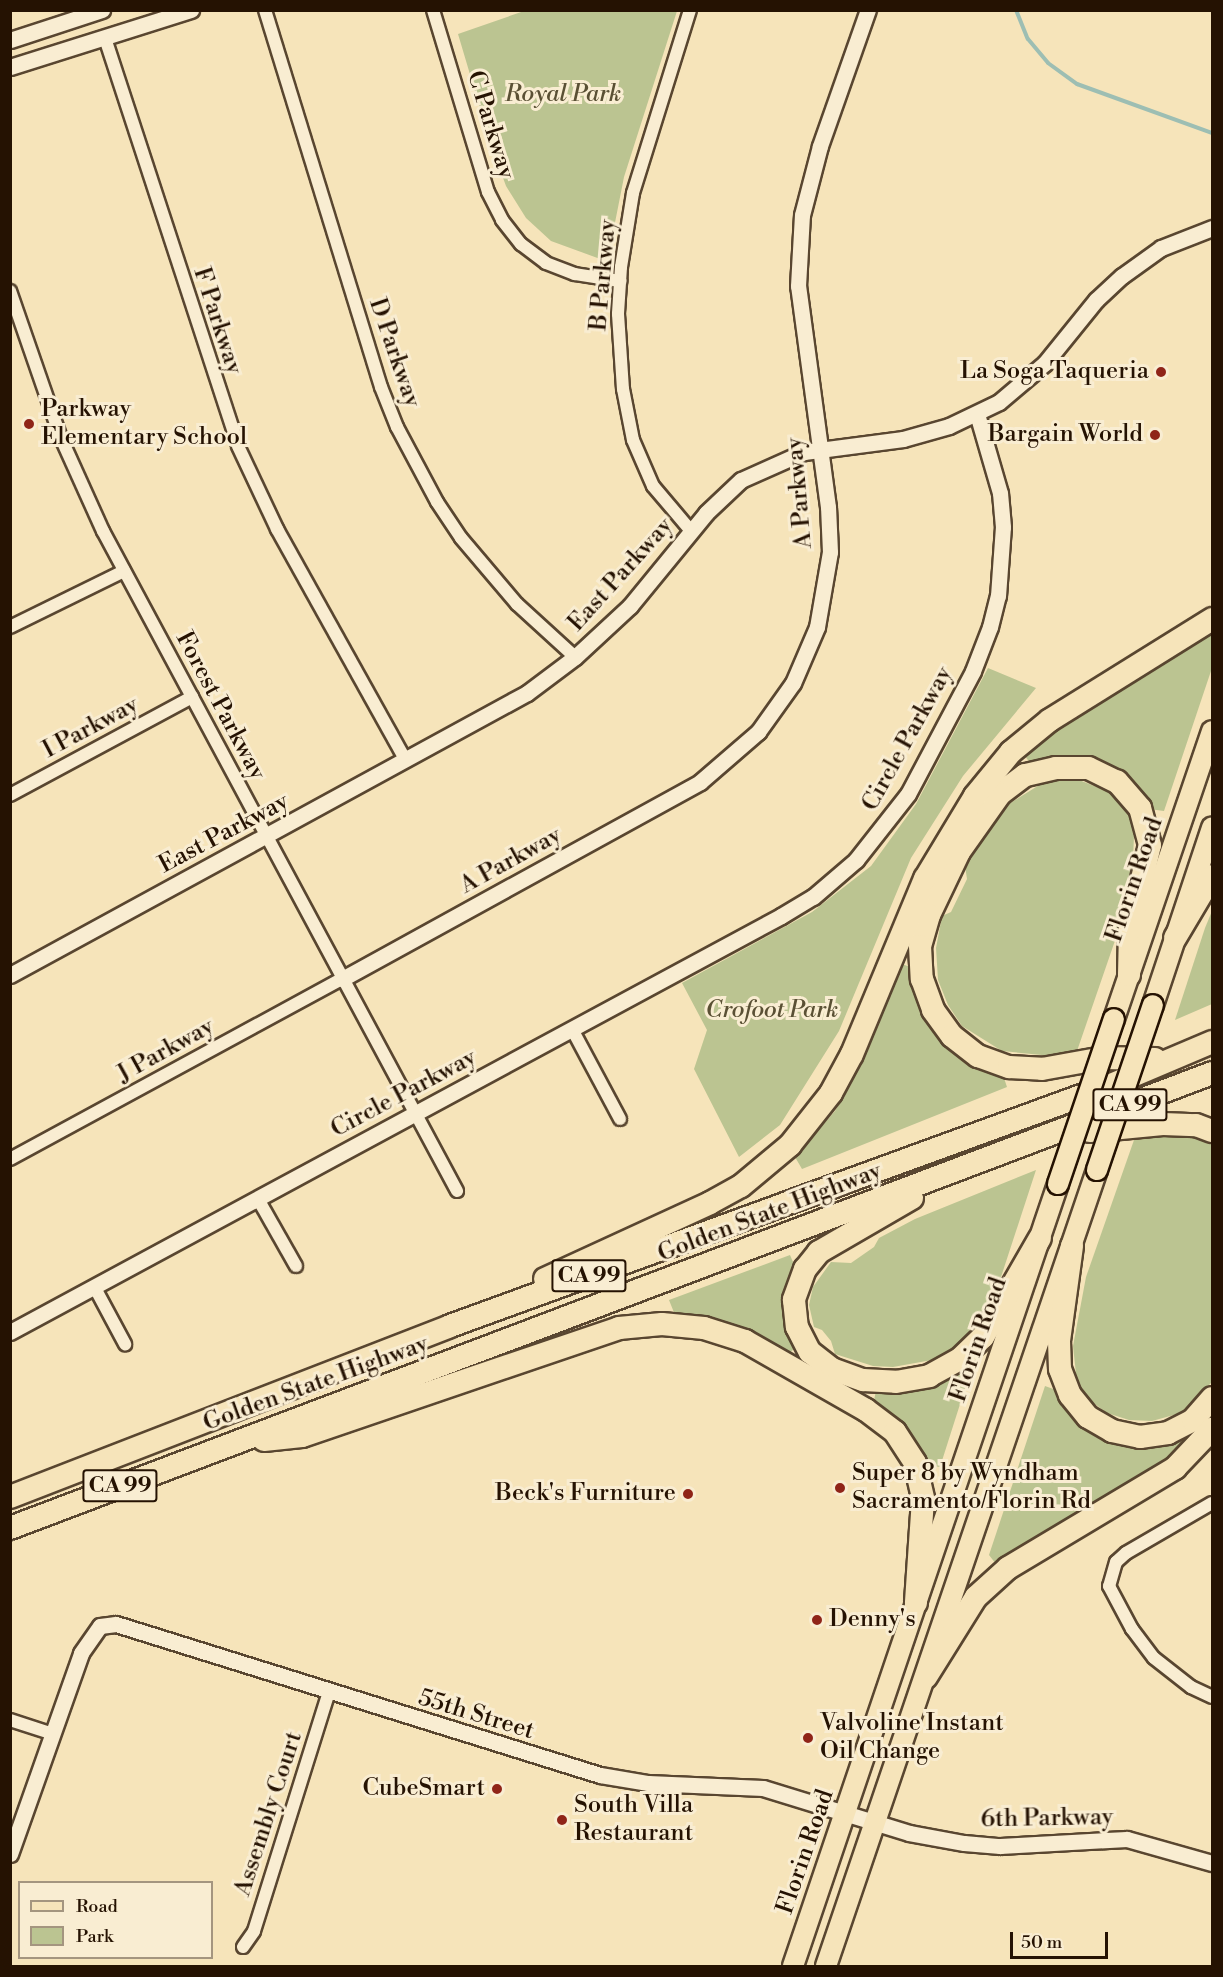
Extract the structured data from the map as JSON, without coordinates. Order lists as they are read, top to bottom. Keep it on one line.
{"streets":{"highway":["CA 99","Golden State Highway"],"main road":["Florin Road"],"street":["C Parkway","B Parkway","F Parkway","D Parkway","A Parkway","East Parkway","Forest Parkway","I Parkway","Circle Parkway","J Parkway","55th Street","Assembly Court","6th Parkway"]},"crossings":[["C Parkway","B Parkway"],["B Parkway","East Parkway"],["F Parkway","East Parkway"],["D Parkway","East Parkway"],["A Parkway","East Parkway"],["A Parkway","Forest Parkway"],["A Parkway","J Parkway"],["East Parkway","Forest Parkway"],["East Parkway","Circle Parkway"],["Forest Parkway","I Parkway"],["Forest Parkway","Circle Parkway"],["Forest Parkway","J Parkway"],["Florin Road","55th Street"],["Florin Road","6th Parkway"],["55th Street","Assembly Court"],["55th Street","6th Parkway"]],"parks":["Royal Park","Crofoot Park"],"places":["La Soga Taqueria","Parkway Elementary School","Bargain World","Super 8 by Wyndham Sacramento/Florin Rd","Beck's Furniture","Denny's","Valvoline Instant Oil Change","CubeSmart","South Villa Restaurant"],"legend":["Road","Park"],"scale_bar":"50 m"}
